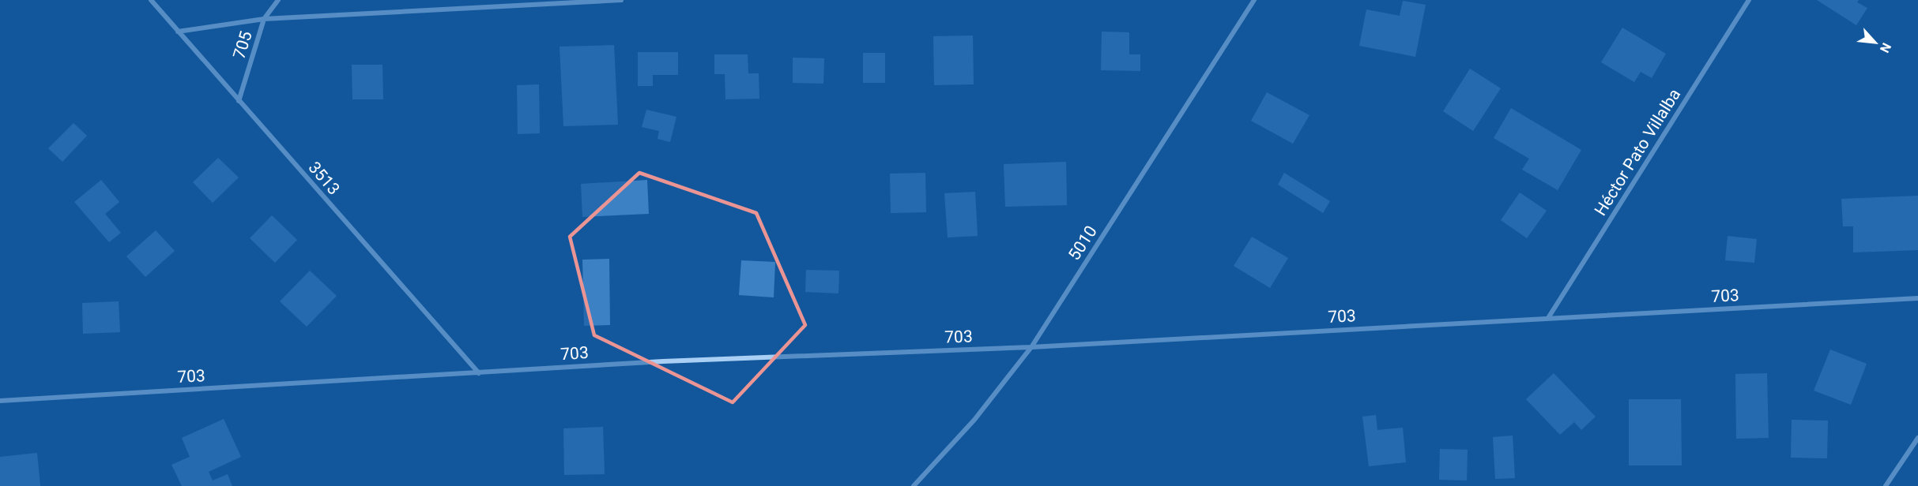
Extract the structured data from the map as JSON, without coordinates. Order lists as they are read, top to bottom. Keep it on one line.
{"streets":{"street":["705","Héctor Pato Villalba","3513","5010","703"]},"crossings":[["705","3513"],["Héctor Pato Villalba","703"],["3513","703"],["5010","703"]],"north":"bottom right"}
